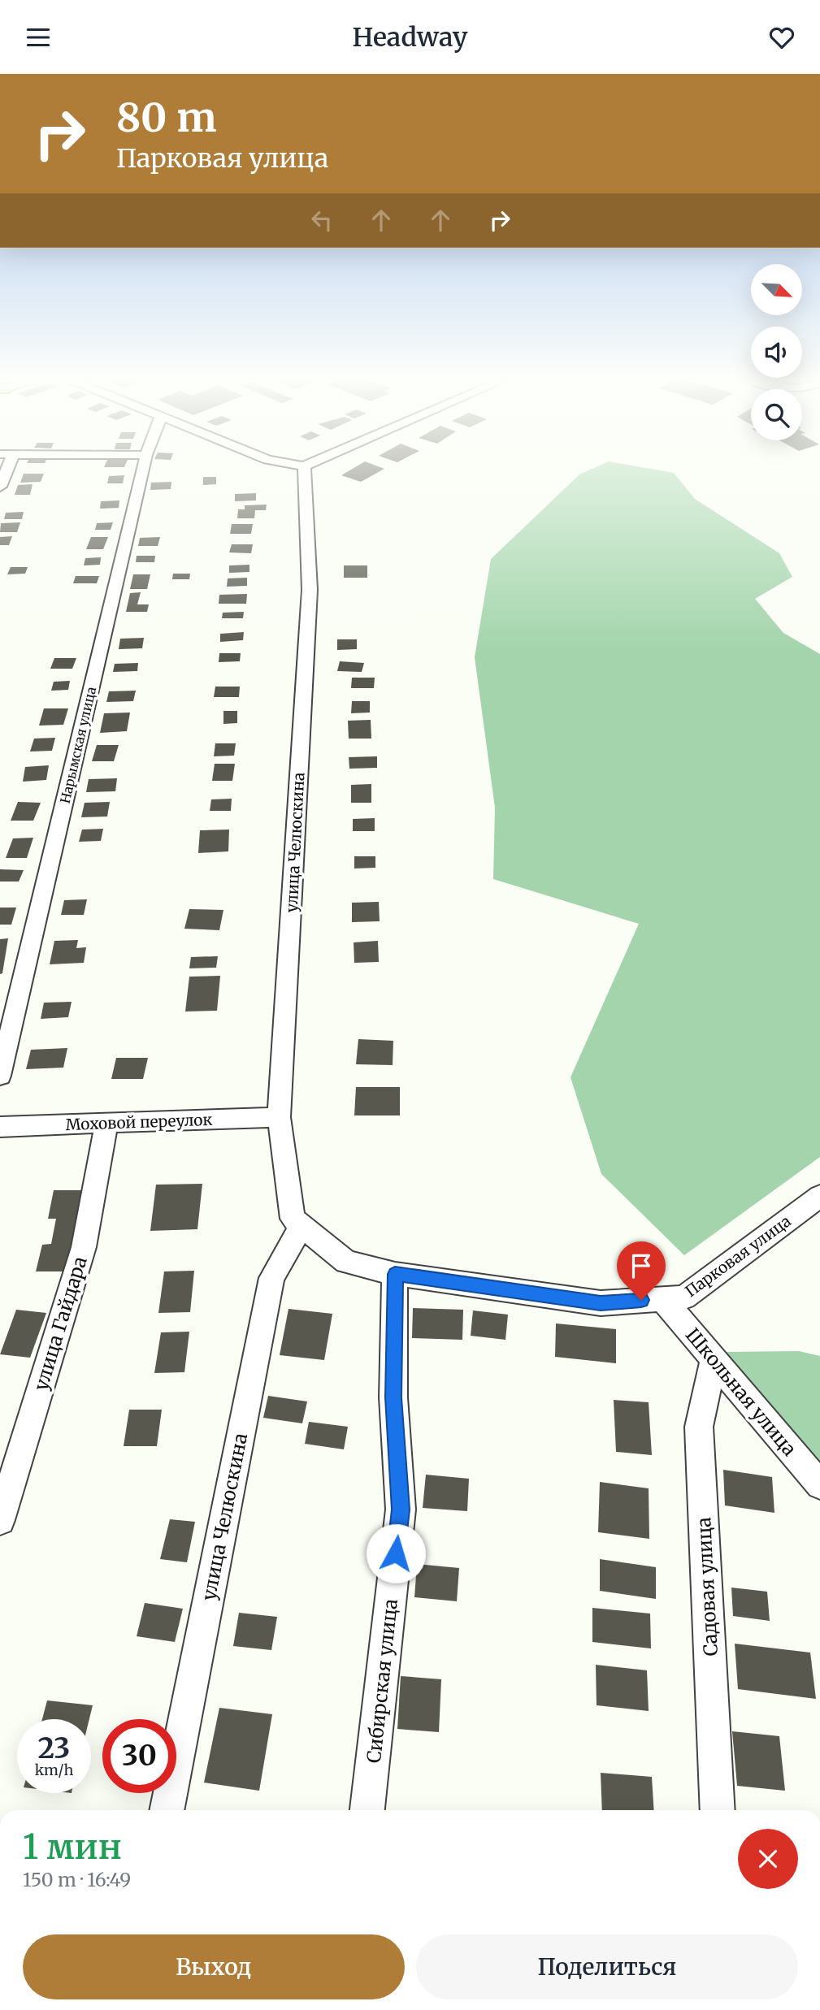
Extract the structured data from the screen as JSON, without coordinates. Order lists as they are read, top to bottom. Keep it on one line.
{"streets":{"street":["Нарымская улица","улица Челюскина","Моховой переулок","Парковая улица","улица Гайдара","Школьная улица","Садовая улица","Сибирская улица"]},"crossings":[["улица Челюскина","Моховой переулок"],["улица Челюскина","Парковая улица"],["Моховой переулок","улица Гайдара"],["Парковая улица","Школьная улица"],["Парковая улица","Сибирская улица"],["Школьная улица","Садовая улица"]],"north":"bottom right","page":{"header":"Headway","turn":["80 m","Парковая улица"],"speed":"23 km/h","limit":"30","heading":["1 мин","150 m · 16:49"],"buttons":["Выход","Поделиться"]}}
